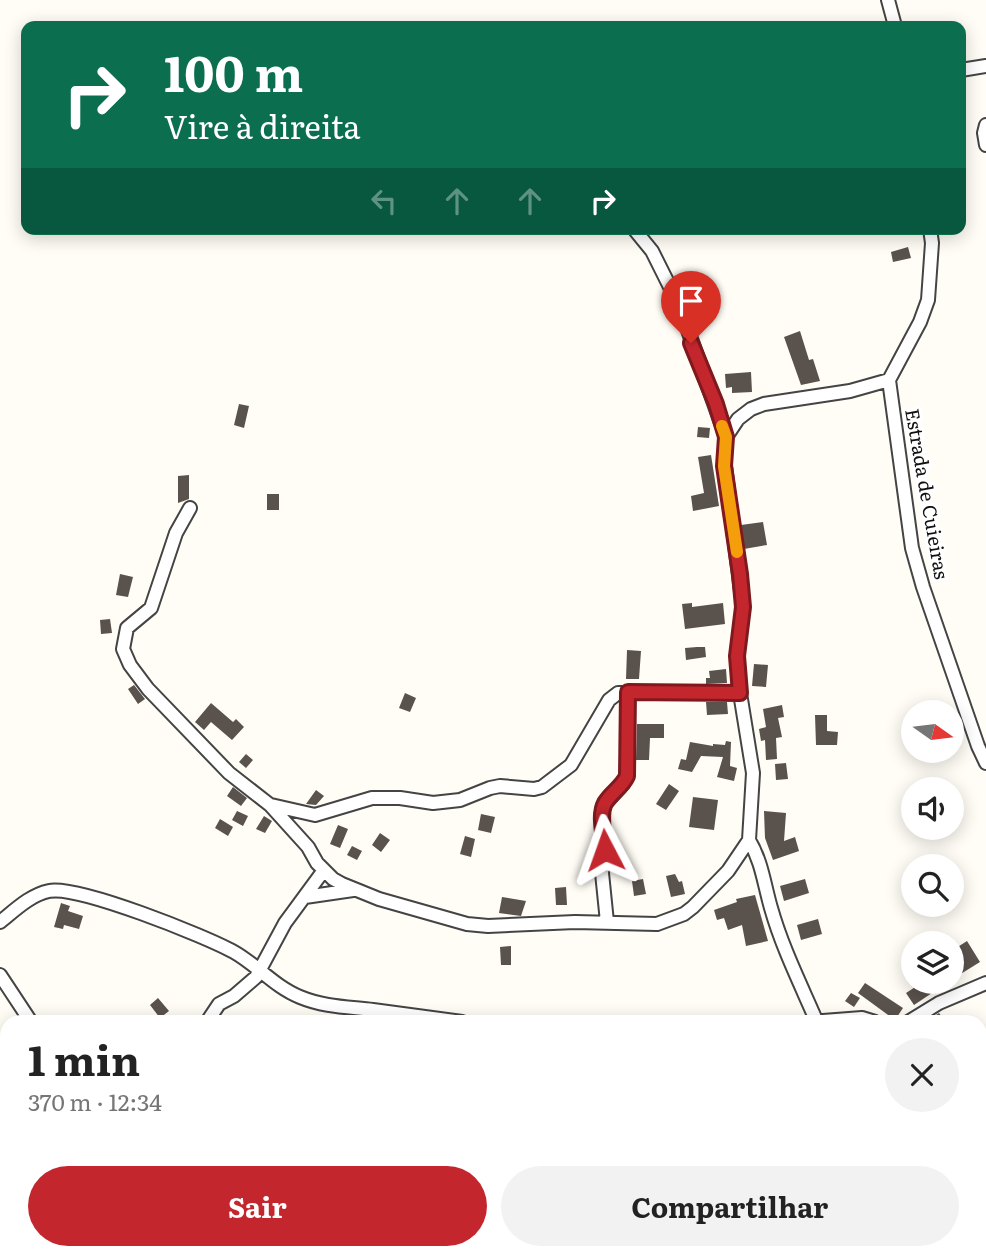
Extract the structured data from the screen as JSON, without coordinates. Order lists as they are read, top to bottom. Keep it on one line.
{"streets":{"street":["Estrada de Cuieiras"]},"north":"right","page":{"turn":["100 m","Vire à direita"],"heading":["1 min","370 m · 12:34"],"buttons":["Sair","Compartilhar"]}}
